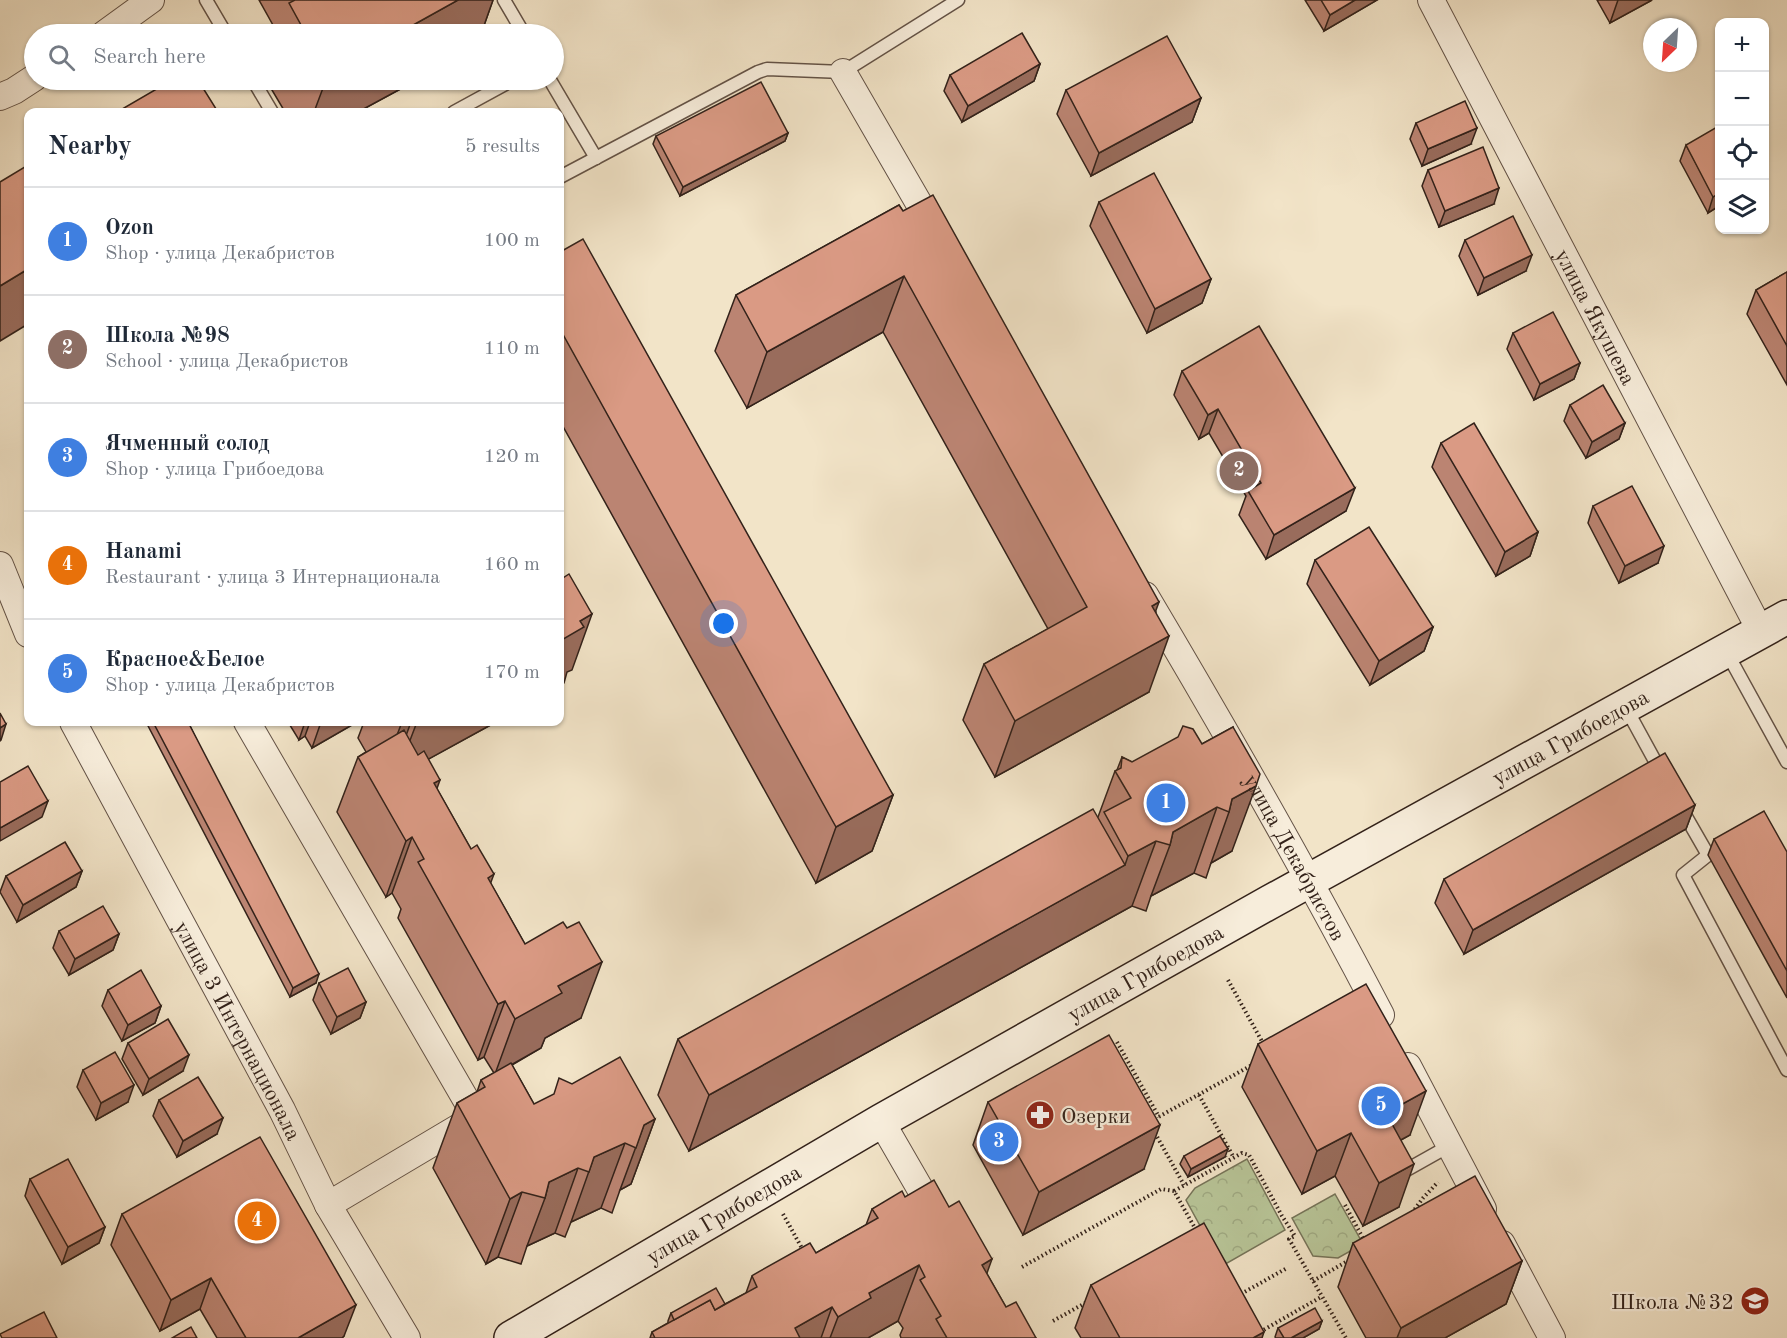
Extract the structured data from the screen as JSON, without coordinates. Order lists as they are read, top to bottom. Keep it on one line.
{"streets":{"street":["улица Якушева","улица Грибоедова","улица Декабристов","улица 3 Интернационала"]},"crossings":[["улица Якушева","улица Грибоедова"],["улица Грибоедова","улица Декабристов"]],"places":{"pharmacy":["Озерки"],"school or university":["Школа №32"]},"north":"bottom left","page":{"map_buttons":["+","−"],"search":"Search here","heading":["Nearby","5 results"],"list":[{"mark":"1","name":"Ozon","note":"Shop · улица Декабристов","value":"100 m"},{"mark":"2","name":"Школа №98","note":"School · улица Декабристов","value":"110 m"},{"mark":"3","name":"Ячменный солод","note":"Shop · улица Грибоедова","value":"120 m"},{"mark":"4","name":"Hanami","note":"Restaurant · улица 3 Интернационала","value":"160 m"},{"mark":"5","name":"Красное&Белое","note":"Shop · улица Декабристов","value":"170 m"}],"pins":["2","1","5","3","4"]}}
